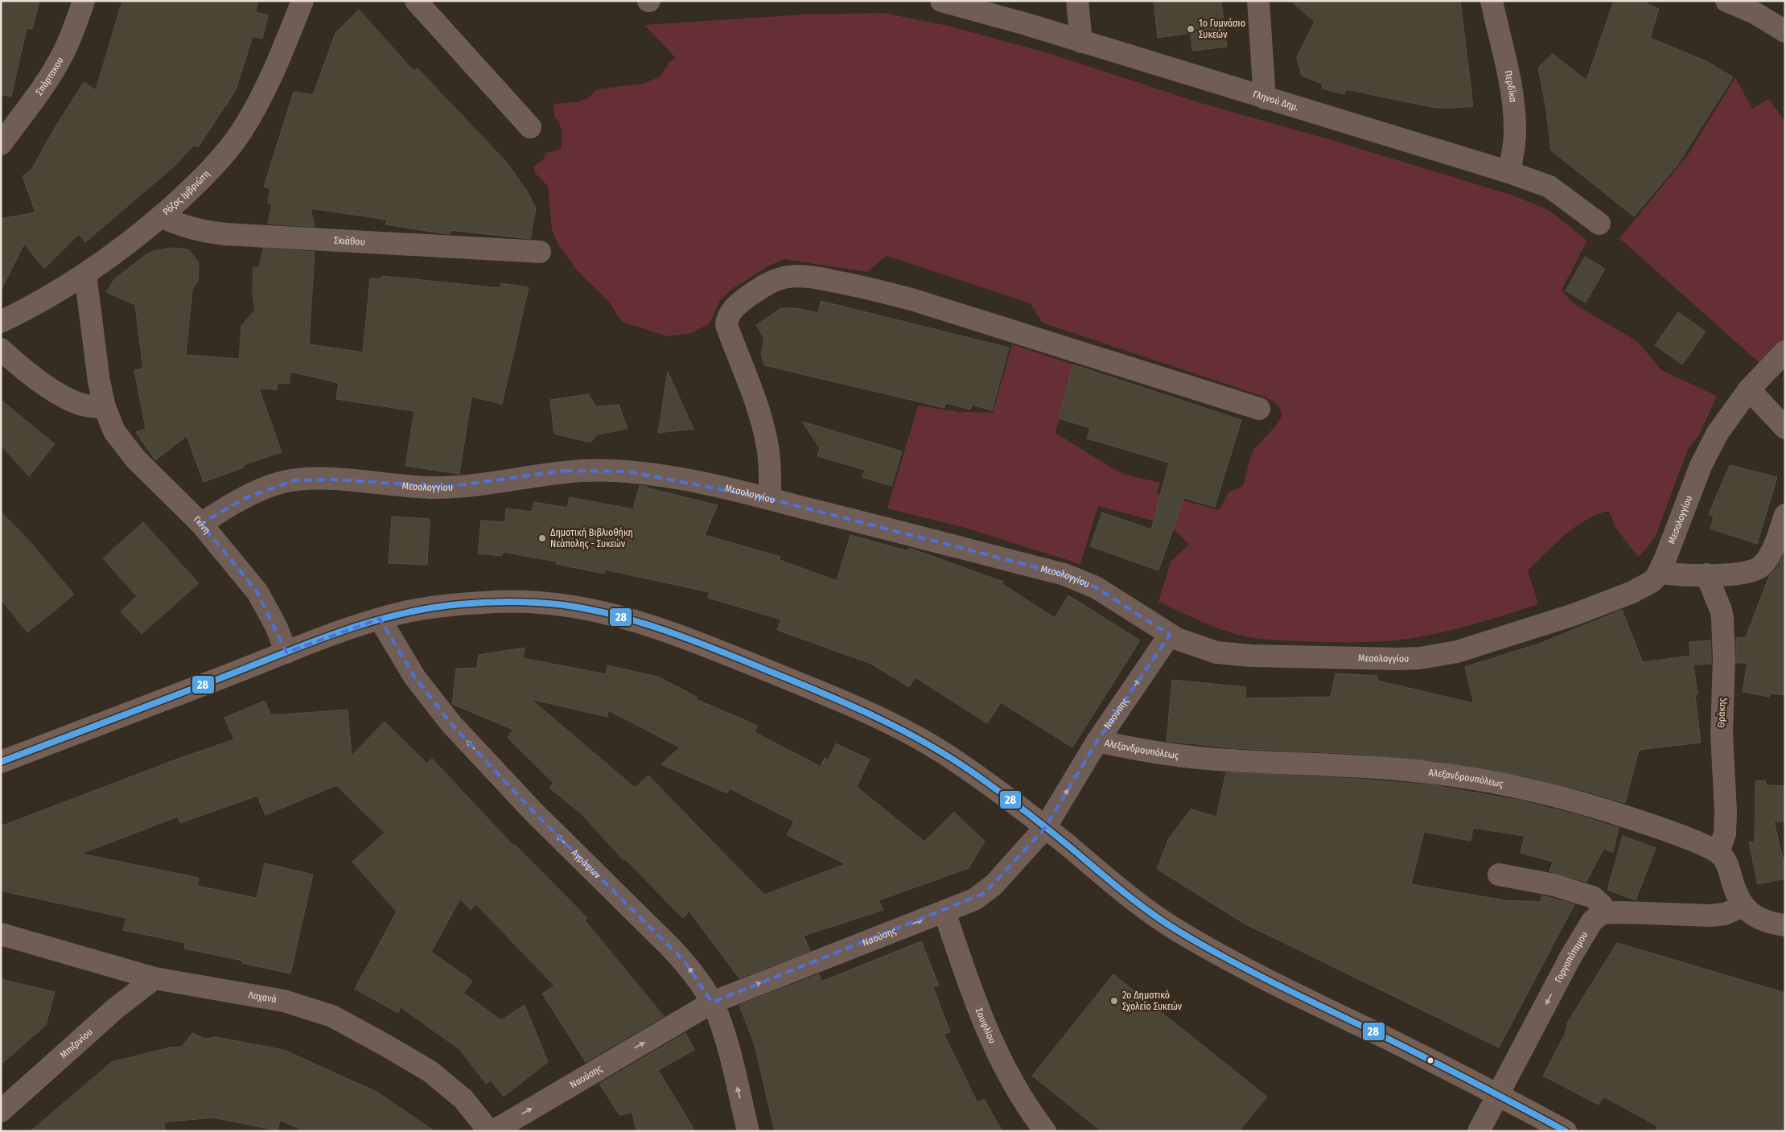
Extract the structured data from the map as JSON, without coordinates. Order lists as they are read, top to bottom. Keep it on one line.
{"streets":{"street":["Σπάρτακου","Περδίκα","Γληνού Δημ.","Ρόζας Ιμβριώτη","Σκιάθου","Μεσολογγίου","Γκίνη","Θράκης","Ναούσης","Αλεξανδρουπόλεως","Αγράφων","Γοργοπόταμου","Λαχανά","Σουφλίου","Μπιζανίου"]},"crossings":[["Περδίκα","Γληνού Δημ."],["Ρόζας Ιμβριώτη","Σκιάθου"],["Ρόζας Ιμβριώτη","Γκίνη"],["Μεσολογγίου","Γκίνη"],["Μεσολογγίου","Ναούσης"],["Θράκης","Αλεξανδρουπόλεως"],["Ναούσης","Αλεξανδρουπόλεως"],["Ναούσης","Αγράφων"],["Ναούσης","Σουφλίου"],["Λαχανά","Μπιζανίου"]],"one_way":["Ναούσης","Αγράφων","Γοργοπόταμου"],"places":["1ο Γυμνάσιο Συκεών","Δημοτική Βιβλιοθήκη Νεάπολης - Συκεών","2ο Δημοτικό Σχολείο Συκεών"],"lines":["transit line 28"]}
